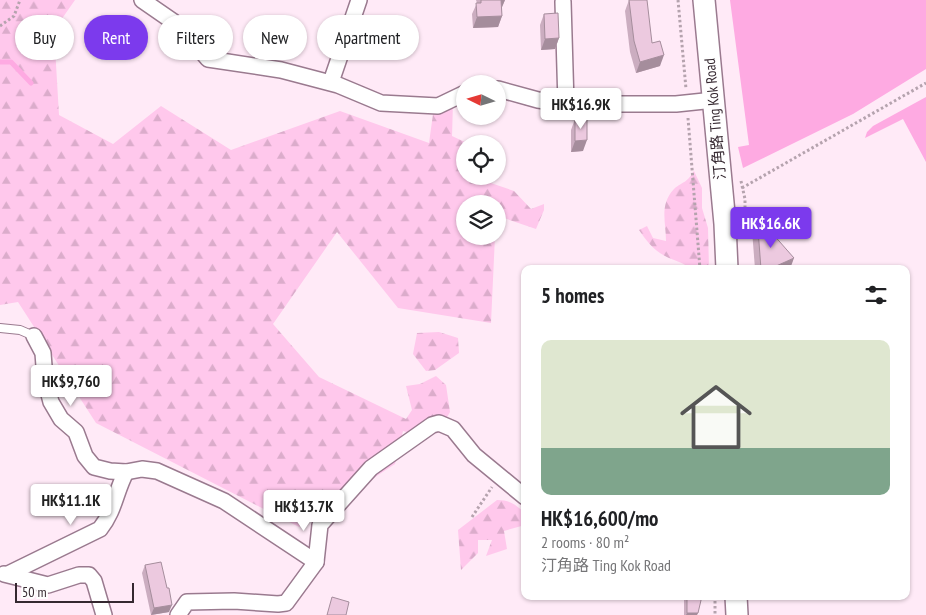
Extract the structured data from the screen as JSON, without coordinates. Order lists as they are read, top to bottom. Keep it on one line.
{"streets":{"main road":["汀角路 Ting Kok Road"]},"scale_bar":"50 m","north":"left","page":{"chip":["Buy","Rent","Filters","New","Apartment"],"price":["HK$16.9K","HK$16.6K","HK$9,760","HK$11.1K","HK$13.7K"],"heading":"5 homes","list":[{"name":"HK$16,600/mo","note":"2 rooms · 80 m² · 汀角路 Ting Kok Road"}],"scale":"50 m"}}
